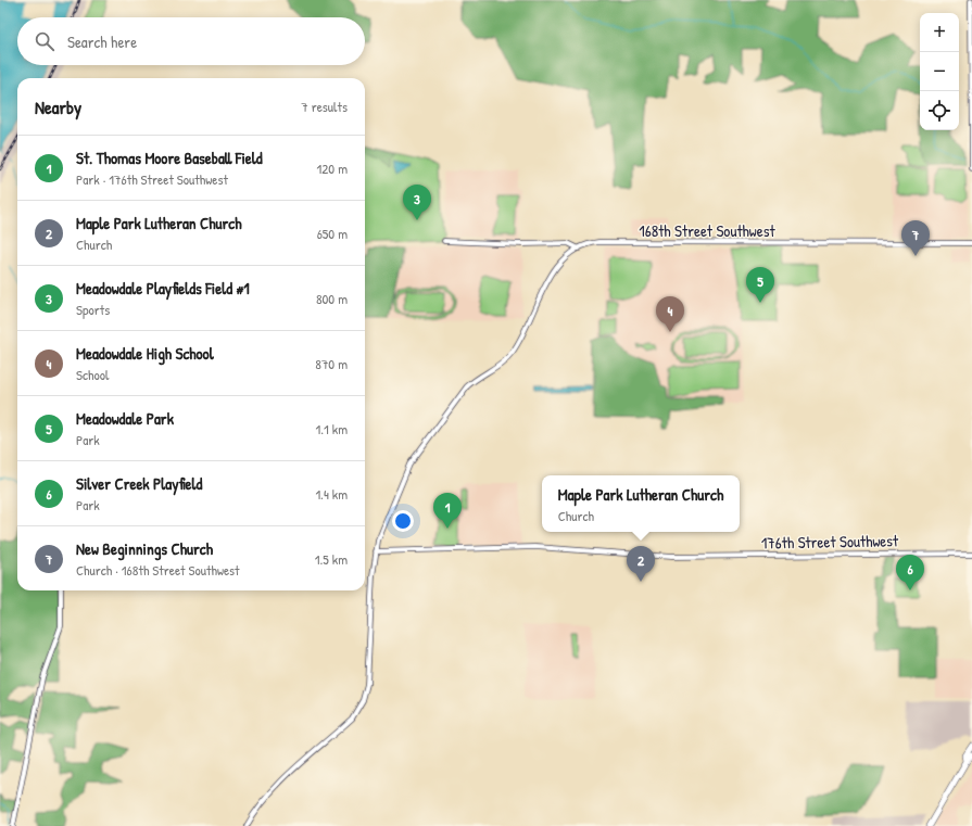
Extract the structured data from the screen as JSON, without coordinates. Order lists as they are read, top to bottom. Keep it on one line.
{"streets":{"street":["168th Street Southwest","176th Street Southwest"]},"page":{"map_buttons":["+","−"],"search":"Search here","heading":["Nearby","7 results"],"list":[{"mark":"1","name":"St. Thomas Moore Baseball Field","note":"Park · 176th Street Southwest","value":"120 m"},{"mark":"2","name":"Maple Park Lutheran Church","note":"Church","value":"650 m"},{"mark":"3","name":"Meadowdale Playfields Field #1","note":"Sports","value":"800 m"},{"mark":"4","name":"Meadowdale High School","note":"School","value":"870 m"},{"mark":"5","name":"Meadowdale Park","note":"Park","value":"1.1 km"},{"mark":"6","name":"Silver Creek Playfield","note":"Park","value":"1.4 km"},{"mark":"7","name":"New Beginnings Church","note":"Church · 168th Street Southwest","value":"1.5 km"}],"pins":["3","7","5","4","1","2","6"],"popup":["Maple Park Lutheran Church","Church"]}}
